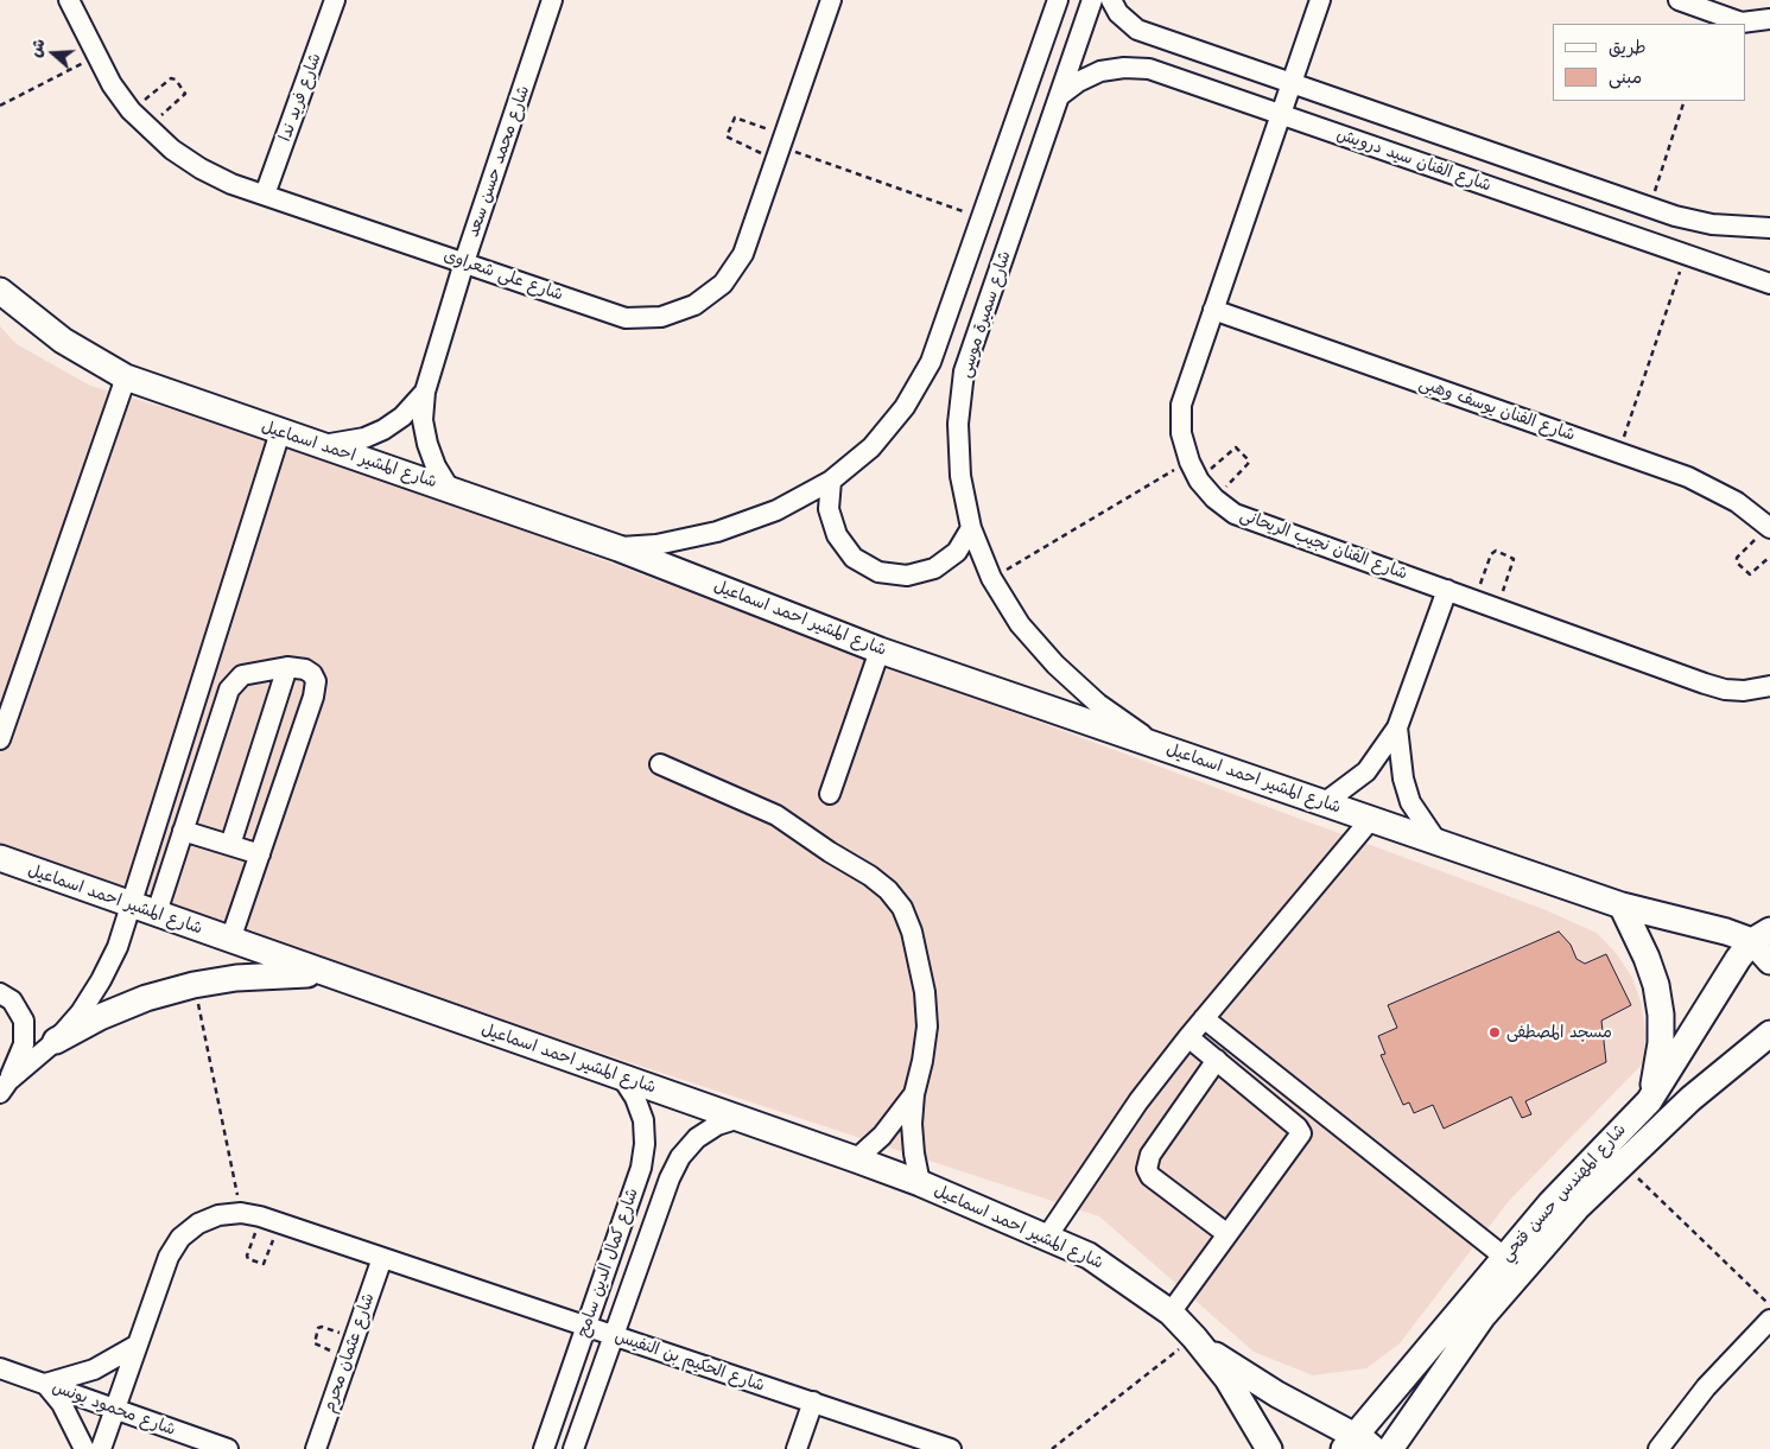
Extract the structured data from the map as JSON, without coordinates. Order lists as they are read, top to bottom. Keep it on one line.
{"streets":{"main road":["شارع المشير احمد اسماعيل","شارع المهندس حسن فتحي"],"street":["شارع فريد ندا","شارع الفنان سيد درويش","شارع محمد حسن سعد","شارع على شعراوى","شارع سميرة موسى","شارع الفنان يوسف وهبى","شارع الفنان نجيب الريحانى","شارع كمال الدين سامح","شارع عثمان محرم","شارع الحكيم بن النفيس","شارع محمود يونس"]},"crossings":[["شارع فريد ندا","شارع على شعراوى"],["شارع الفنان سيد درويش","شارع سميرة موسى"],["شارع الفنان سيد درويش","شارع الفنان نجيب الريحانى"],["شارع محمد حسن سعد","شارع على شعراوى"],["شارع محمد حسن سعد","شارع المشير احمد اسماعيل"],["شارع سميرة موسى","شارع المشير احمد اسماعيل"],["شارع الفنان يوسف وهبى","شارع الفنان نجيب الريحانى"],["شارع المشير احمد اسماعيل","شارع المهندس حسن فتحي"],["شارع المشير احمد اسماعيل","شارع كمال الدين سامح"],["شارع كمال الدين سامح","شارع الحكيم بن النفيس"],["شارع عثمان محرم","شارع الحكيم بن النفيس"]],"places":["مسجد المصطفى"],"legend":["طريق","مبنى"],"north":"left"}
